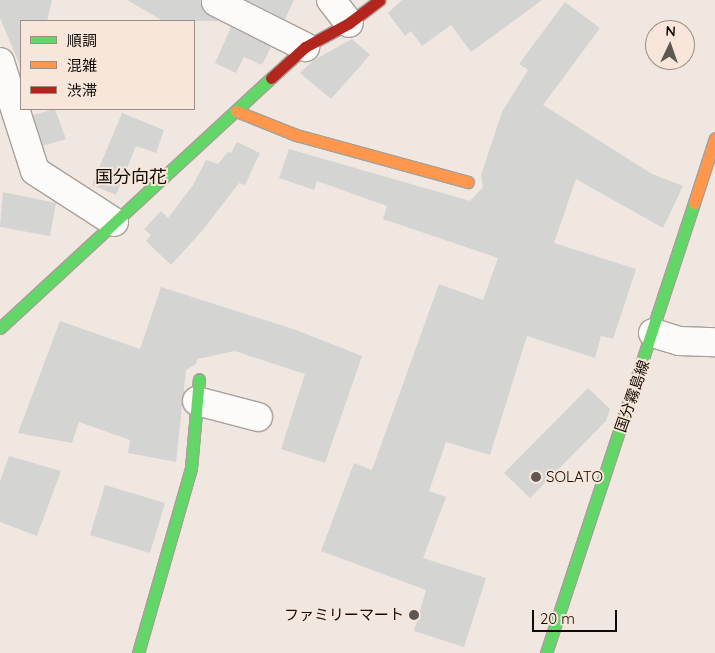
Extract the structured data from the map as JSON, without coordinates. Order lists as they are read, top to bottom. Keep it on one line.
{"streets":{"street":["国分霧島線"]},"districts":["国分向花"],"places":["SOLATO","ファミリーマート"],"legend":["順調","混雑","渋滞"],"scale_bar":"20 m","north":"top"}
